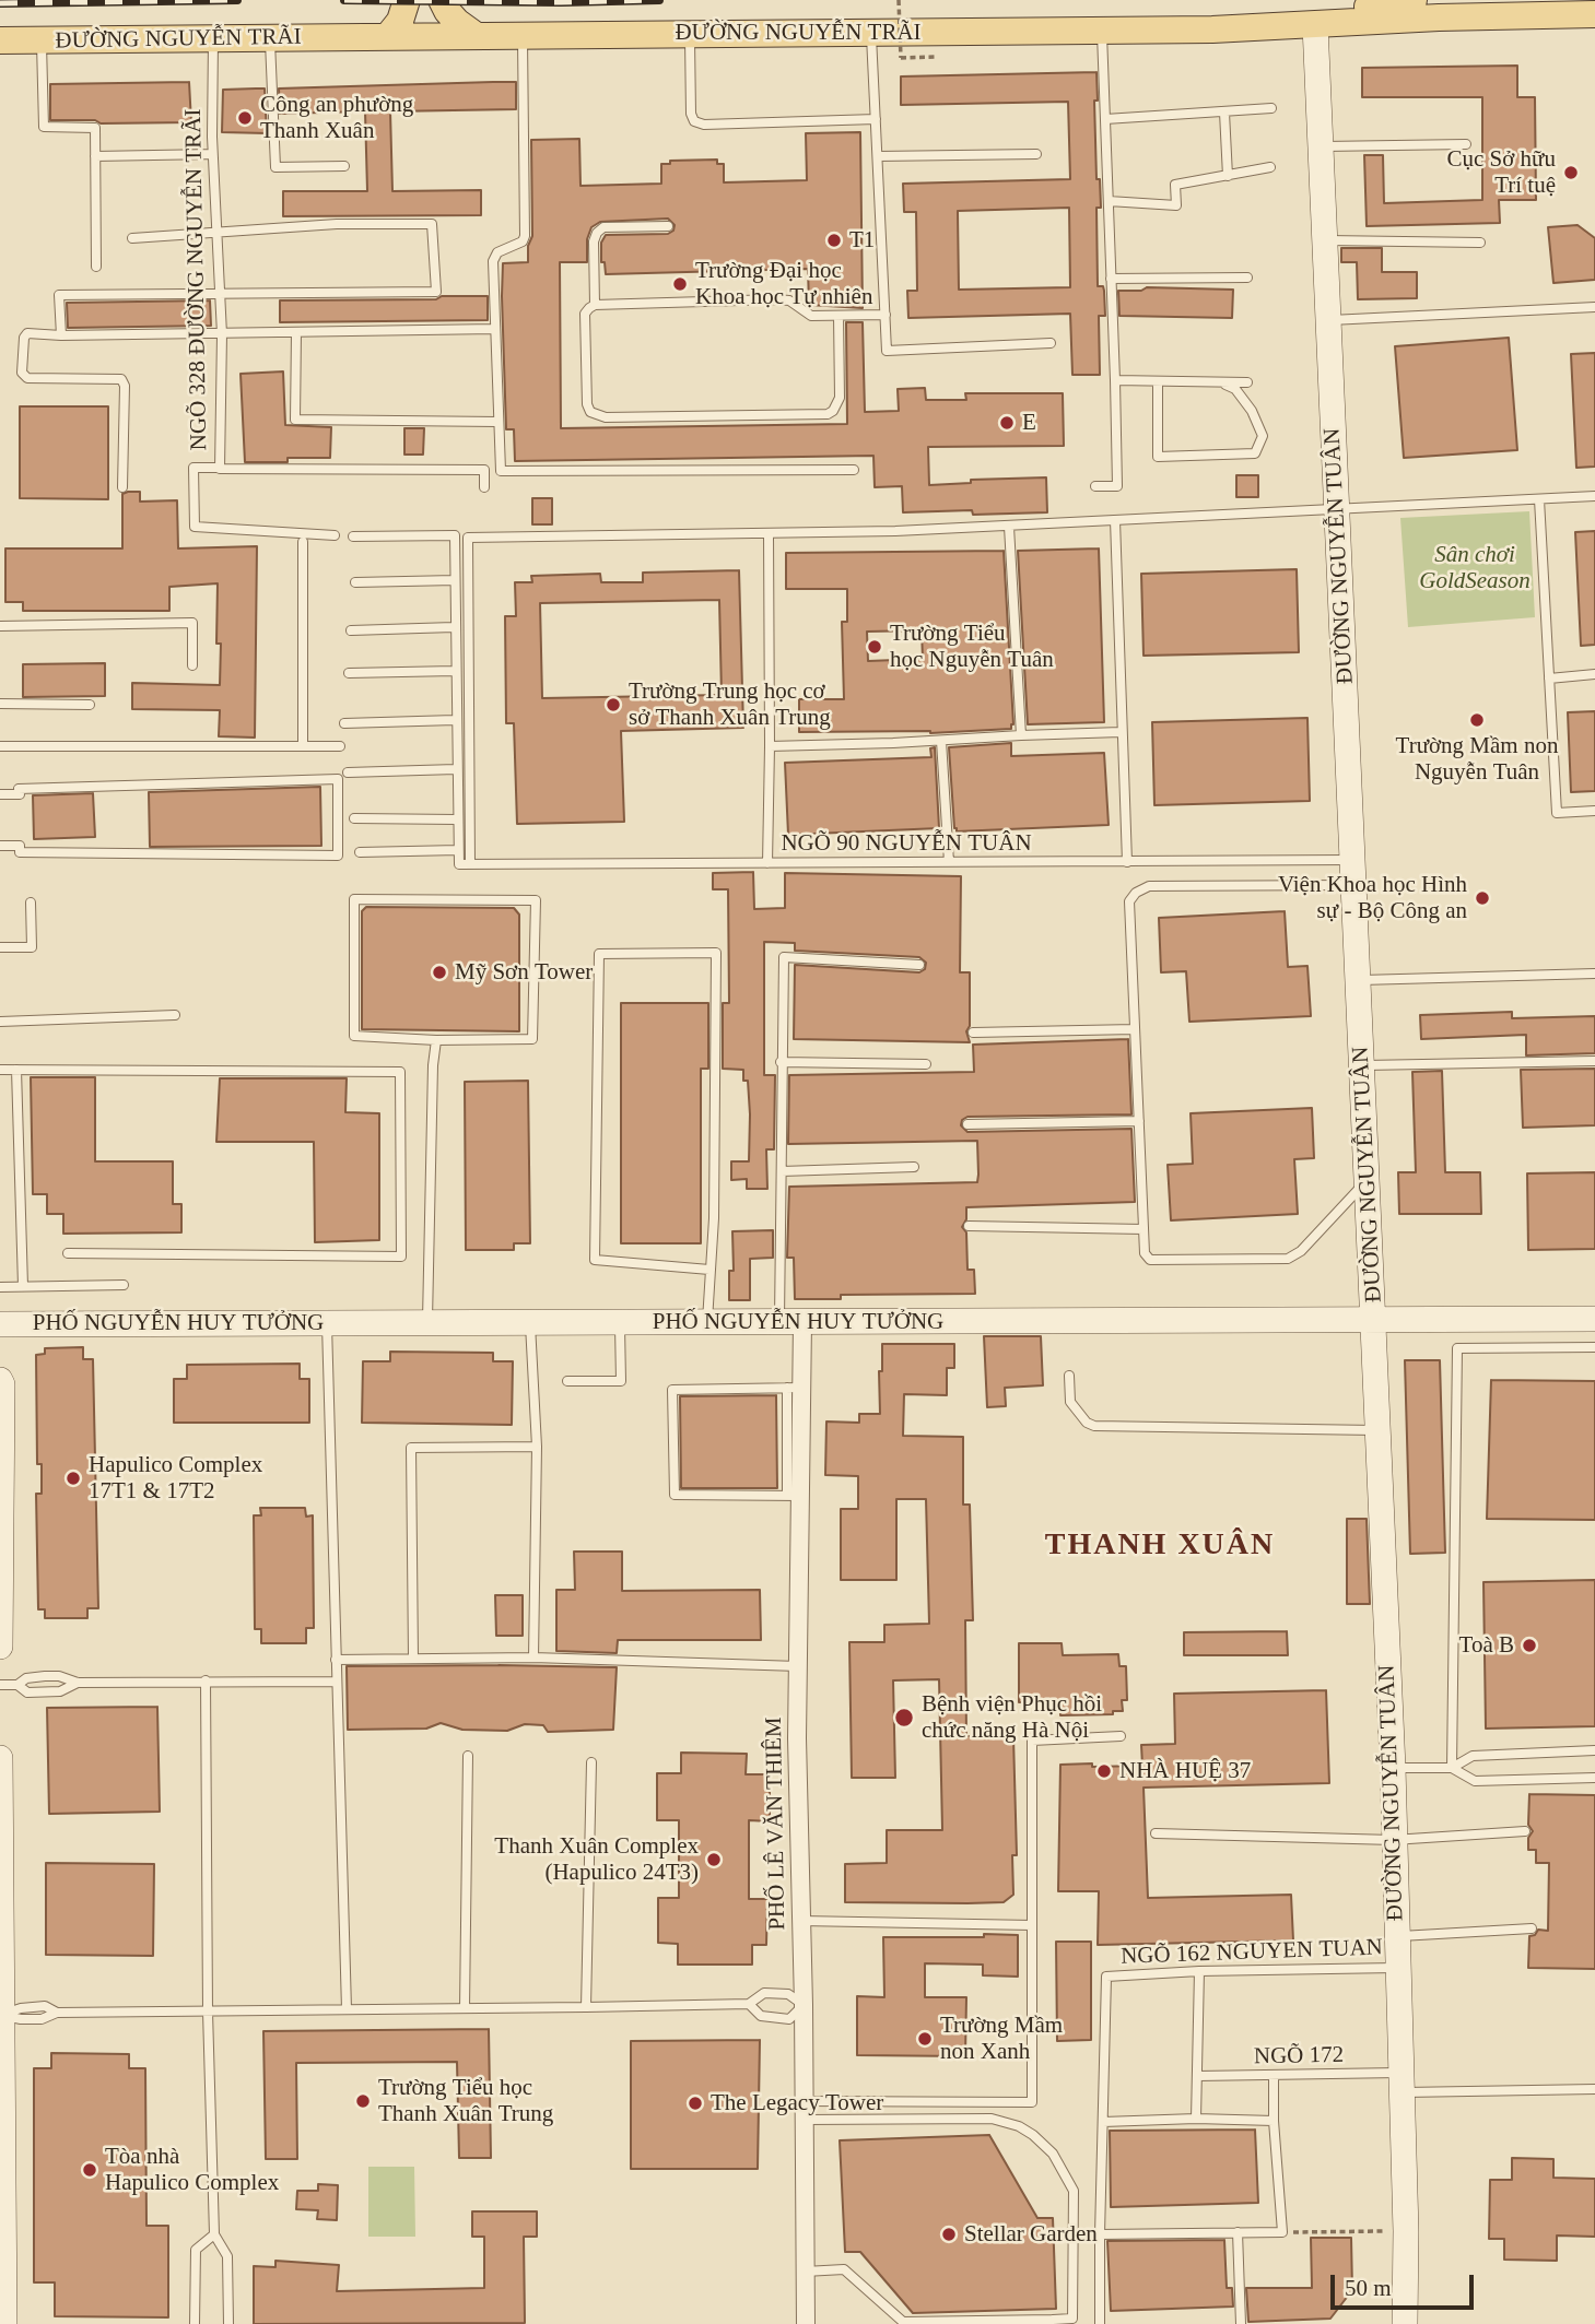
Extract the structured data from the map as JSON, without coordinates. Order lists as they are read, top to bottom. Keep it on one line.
{"streets":{"main road":["ĐƯỜNG NGUYỄN TRÃI"],"street":["ĐƯỜNG NGUYỄN TUÂN","PHỐ NGUYỄN HUY TƯỞNG","PHỐ LÊ VĂN THIÊM"],"lane":["NGÕ 328 ĐƯỜNG NGUYỄN TRÃI","NGÕ 90 NGUYỄN TUÂN","NGÕ 162 NGUYEN TUAN","NGÕ 172"]},"crossings":[["ĐƯỜNG NGUYỄN TRÃI","NGÕ 328 ĐƯỜNG NGUYỄN TRÃI"],["ĐƯỜNG NGUYỄN TRÃI","ĐƯỜNG NGUYỄN TUÂN"],["ĐƯỜNG NGUYỄN TUÂN","NGÕ 90 NGUYỄN TUÂN"],["ĐƯỜNG NGUYỄN TUÂN","PHỐ NGUYỄN HUY TƯỞNG"],["ĐƯỜNG NGUYỄN TUÂN","NGÕ 162 NGUYEN TUAN"],["ĐƯỜNG NGUYỄN TUÂN","NGÕ 172"],["PHỐ NGUYỄN HUY TƯỞNG","PHỐ LÊ VĂN THIÊM"]],"districts":["THANH XUÂN"],"parks":["Sân chơi GoldSeason"],"places":["Công an phường Thanh Xuân","Cục Sở hữu Trí tuệ","T1","Trường Đại học Khoa học Tự nhiên","E","Trường Tiểu học Nguyễn Tuân","Trường Trung học cơ sở Thanh Xuân Trung","Trường Mầm non Nguyễn Tuân","Viện Khoa học Hình sự - Bộ Công an","Mỹ Sơn Tower","Hapulico Complex 17T1 & 17T2","Toà B","Bệnh viện Phục hồi chức năng Hà Nội","NHÀ HUỆ 37","Thanh Xuân Complex (Hapulico 24T3)","Trường Mầm non Xanh","Trường Tiểu học Thanh Xuân Trung","The Legacy Tower","Tòa nhà Hapulico Complex","Stellar Garden"],"scale_bar":"50 m"}
